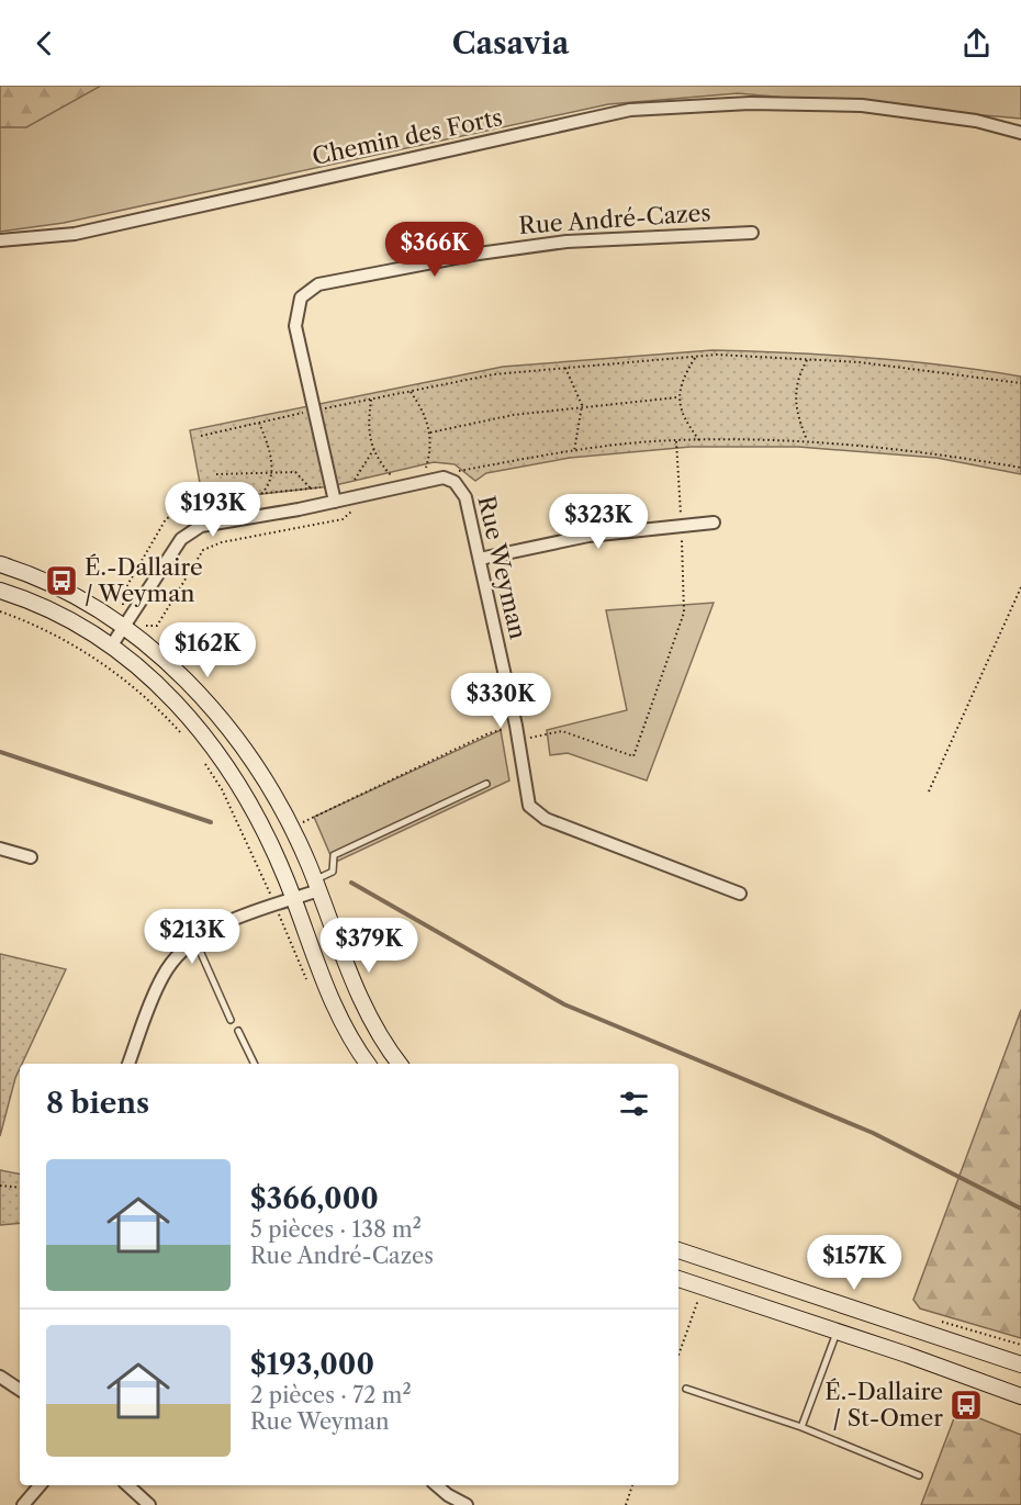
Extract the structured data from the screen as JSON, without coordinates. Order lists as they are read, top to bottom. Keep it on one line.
{"streets":{"street":["Chemin des Forts","Rue André-Cazes","Rue Weyman"]},"crossings":[["Rue André-Cazes","Rue Weyman"]],"places":{"bus stop":["É.-Dallaire / Weyman","É.-Dallaire / St-Omer"]},"page":{"header":"Casavia","price":["$366K","$193K","$323K","$162K","$330K","$213K","$379K","$157K"],"heading":"8 biens","list":[{"name":"$366,000","note":"5 pièces · 138 m² · Rue André-Cazes"},{"name":"$193,000","note":"2 pièces · 72 m² · Rue Weyman"}]}}
